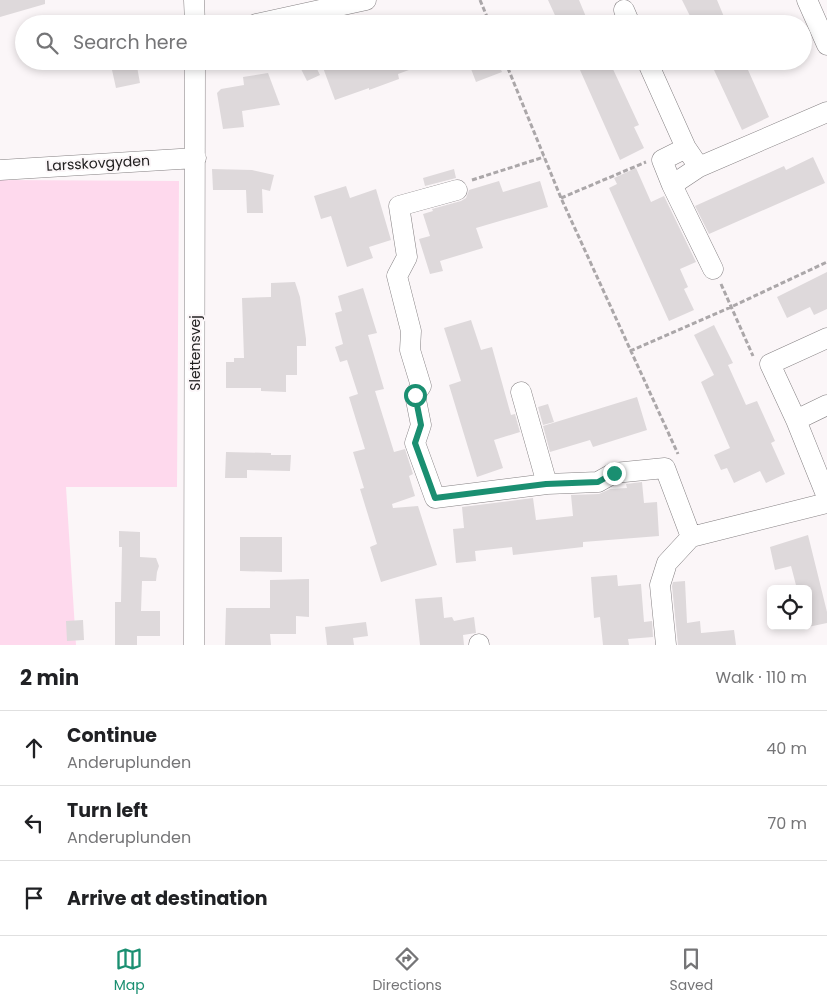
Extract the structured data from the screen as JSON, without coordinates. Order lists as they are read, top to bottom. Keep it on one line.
{"streets":{"street":["Larsskovgyden","Slettensvej"]},"crossings":[["Larsskovgyden","Slettensvej"]],"page":{"search":"Search here","heading":["2 min","Walk · 110 m"],"list":[["Continue","Anderuplunden","40 m"],["Turn left","Anderuplunden","70 m"],"Arrive at destination"],"nav":["Map","Directions","Saved"]}}
